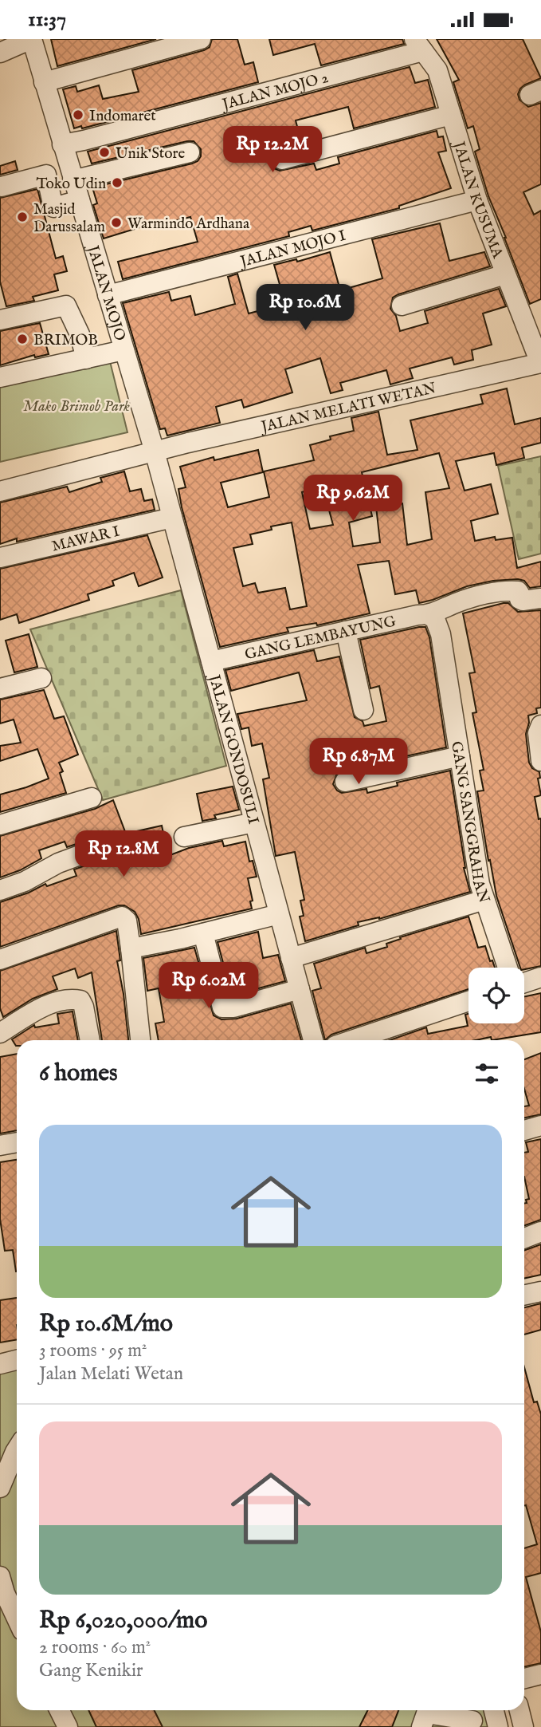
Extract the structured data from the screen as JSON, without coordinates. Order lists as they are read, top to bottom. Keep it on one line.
{"streets":{"street":["JALAN MOJO 2","JALAN KUSUMA","JALAN MOJO I","JALAN MOJO","JALAN MELATI WETAN","MAWAR I","GANG LEMBAYUNG","JALAN GONDOSULI","GANG SANGGRAHAN"]},"crossings":[["JALAN MOJO 2","JALAN KUSUMA"],["JALAN MOJO 2","JALAN MOJO"],["JALAN KUSUMA","JALAN MOJO I"],["JALAN KUSUMA","JALAN MELATI WETAN"],["JALAN MOJO I","JALAN MOJO"],["JALAN MOJO","JALAN MELATI WETAN"],["JALAN MOJO","JALAN GONDOSULI"],["JALAN MELATI WETAN","JALAN GONDOSULI"],["MAWAR I","JALAN GONDOSULI"],["GANG LEMBAYUNG","JALAN GONDOSULI"],["GANG LEMBAYUNG","GANG SANGGRAHAN"],["JALAN GONDOSULI","GANG SANGGRAHAN"]],"parks":["Mako Brimob Park"],"places":["Indomaret","Unik Store","Toko Udin","Masjid Darussalam","Warmindo Ardhana","BRIMOB"],"page":{"status":"11:37","price":["Rp 12.2M","Rp 10.6M","Rp 9.62M","Rp 6.87M","Rp 12.8M","Rp 6.02M"],"heading":"6 homes","list":[{"name":"Rp 10.6M/mo","note":"3 rooms · 95 m² · Jalan Melati Wetan"},{"name":"Rp 6,020,000/mo","note":"2 rooms · 60 m² · Gang Kenikir"}]}}
